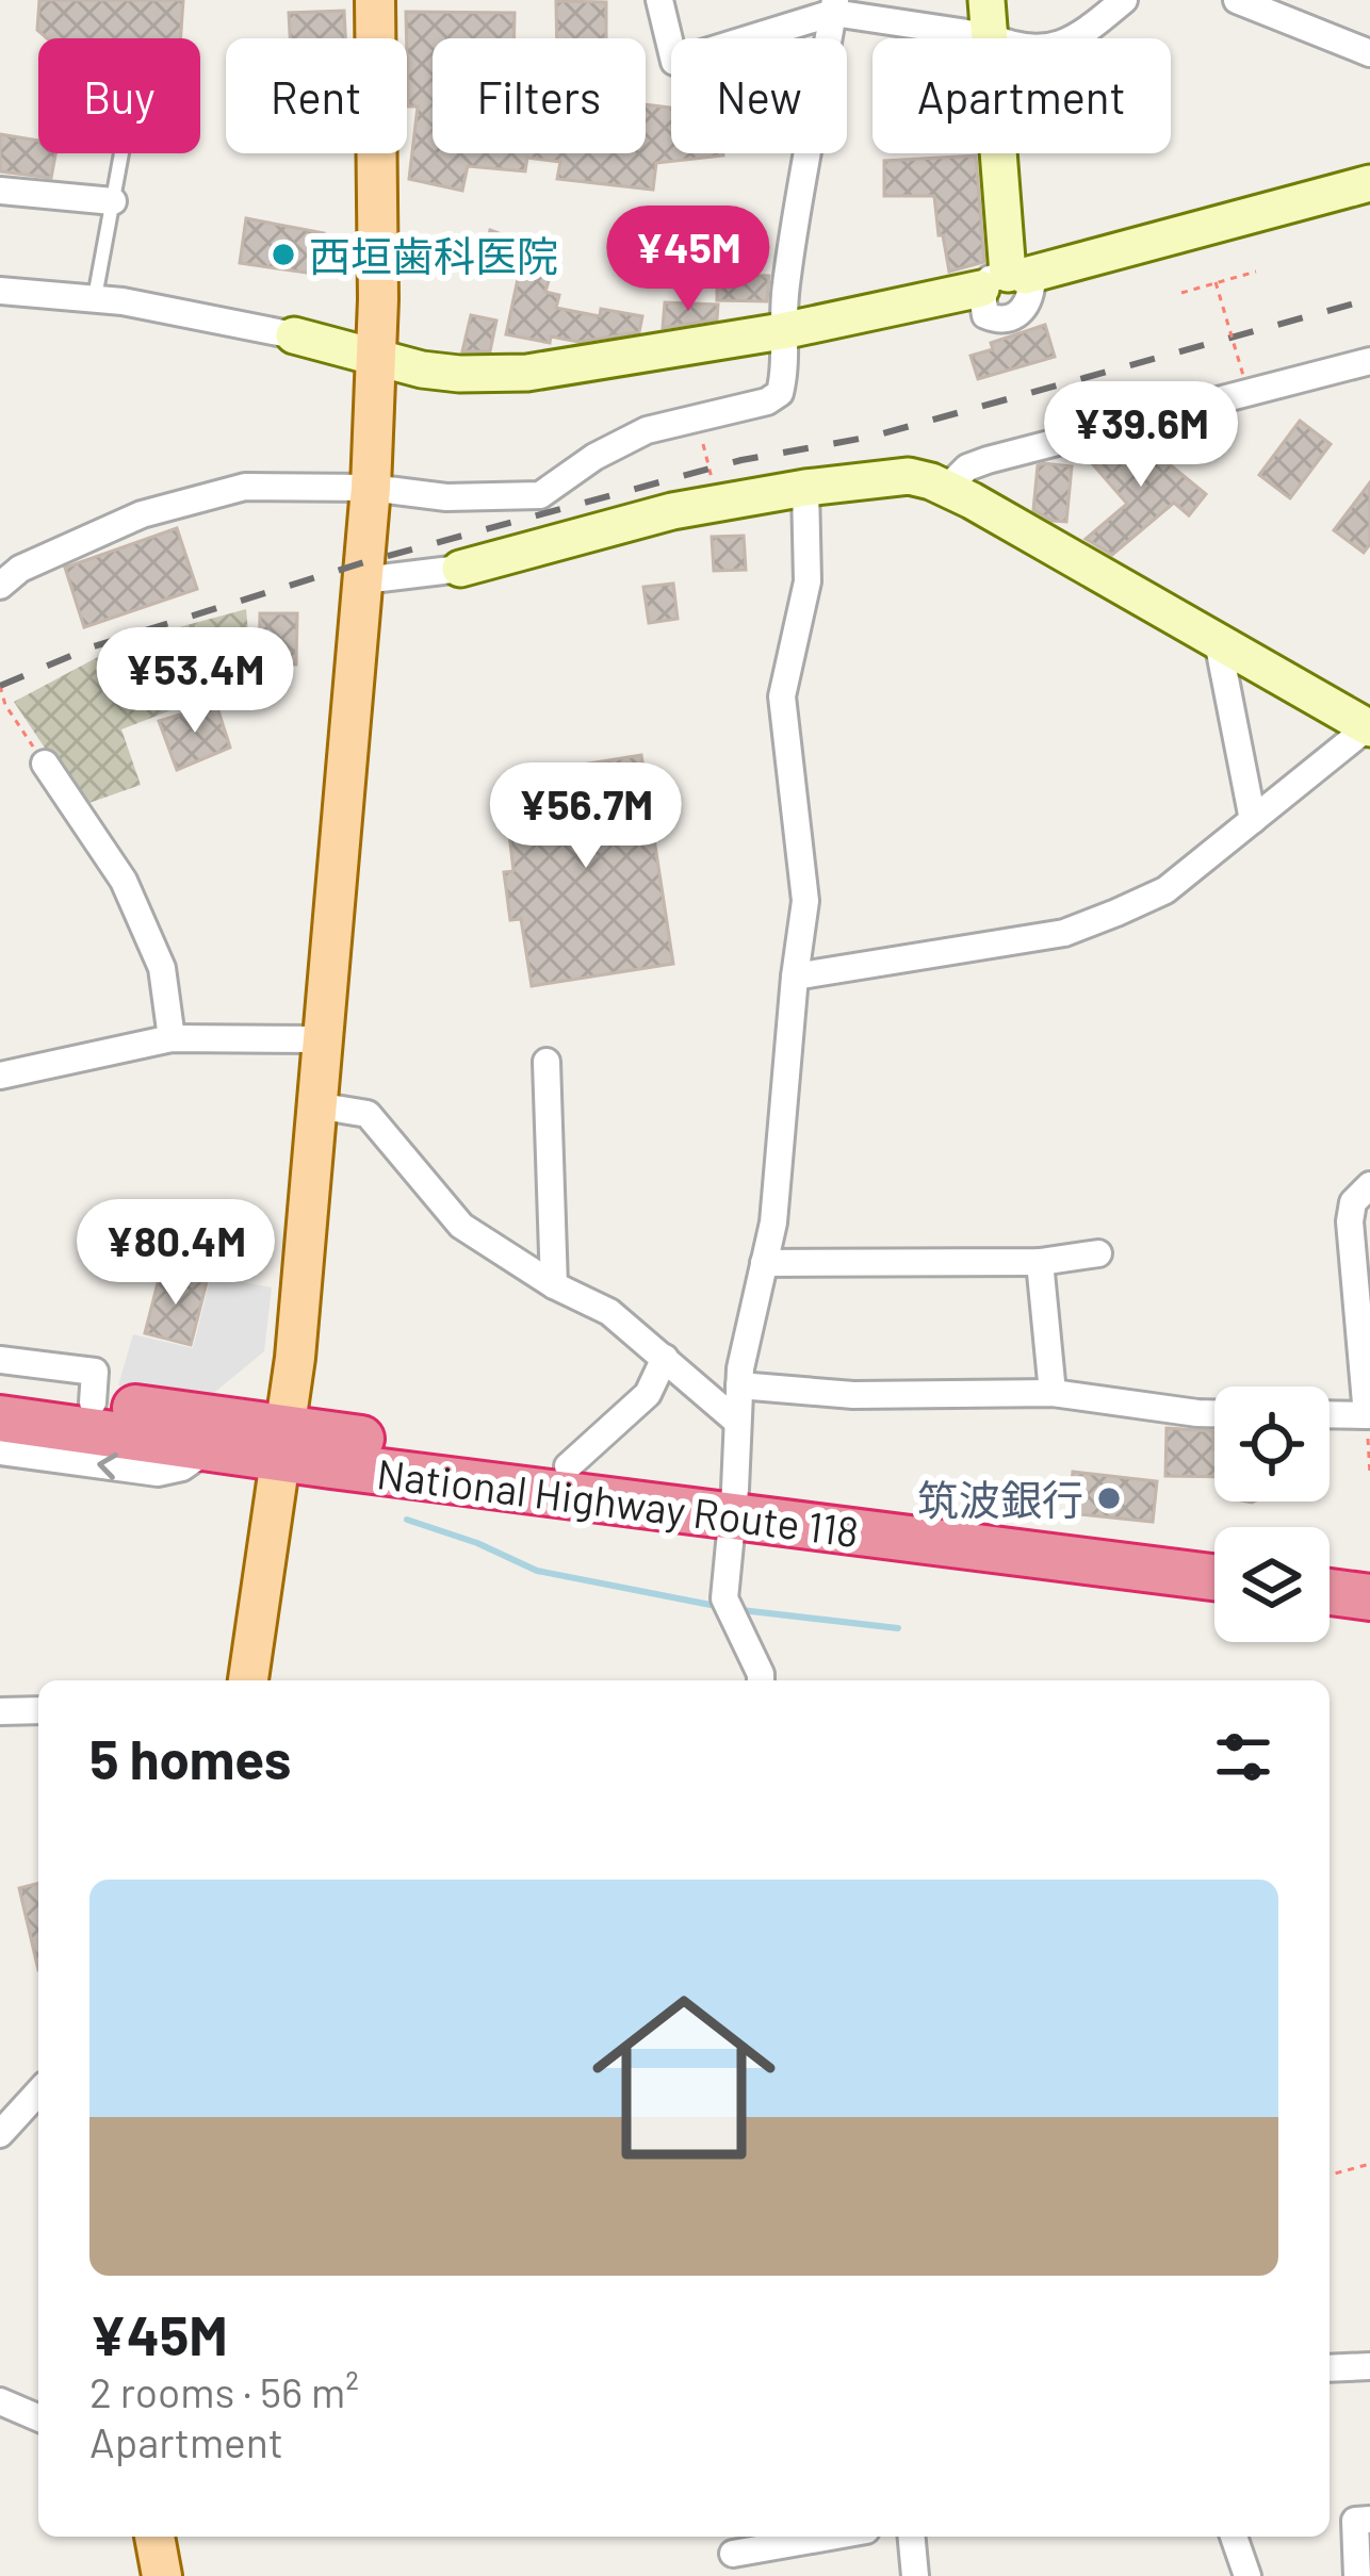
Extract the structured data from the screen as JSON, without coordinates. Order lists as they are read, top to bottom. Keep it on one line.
{"streets":{"highway":["National Highway Route 118"]},"places":["西垣歯科医院","筑波銀行"],"page":{"chip":["Buy","Rent","Filters","New","Apartment"],"price":["¥45M","¥39.6M","¥53.4M","¥56.7M","¥80.4M"],"heading":"5 homes","list":[{"name":"¥45M","note":"2 rooms · 56 m² · Apartment"}]}}
